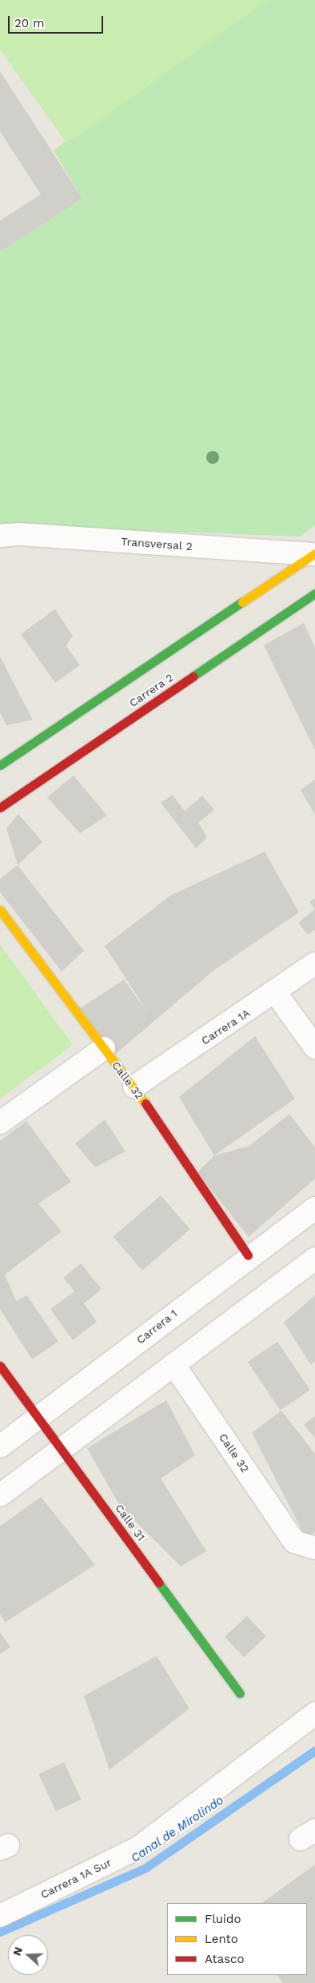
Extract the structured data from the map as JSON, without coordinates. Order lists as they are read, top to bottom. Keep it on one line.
{"streets":{"street":["Transversal 2","Carrera 2","Carrera 1A","Calle 32","Carrera 1","Calle 31","Carrera 1A Sur"]},"crossings":[["Transversal 2","Carrera 2"],["Carrera 1A","Calle 32"],["Calle 32","Carrera 1"],["Carrera 1","Calle 31"]],"water":["Canal de Mirolindo"],"legend":["Fluido","Lento","Atasco"],"scale_bar":"20 m","north":"left"}
